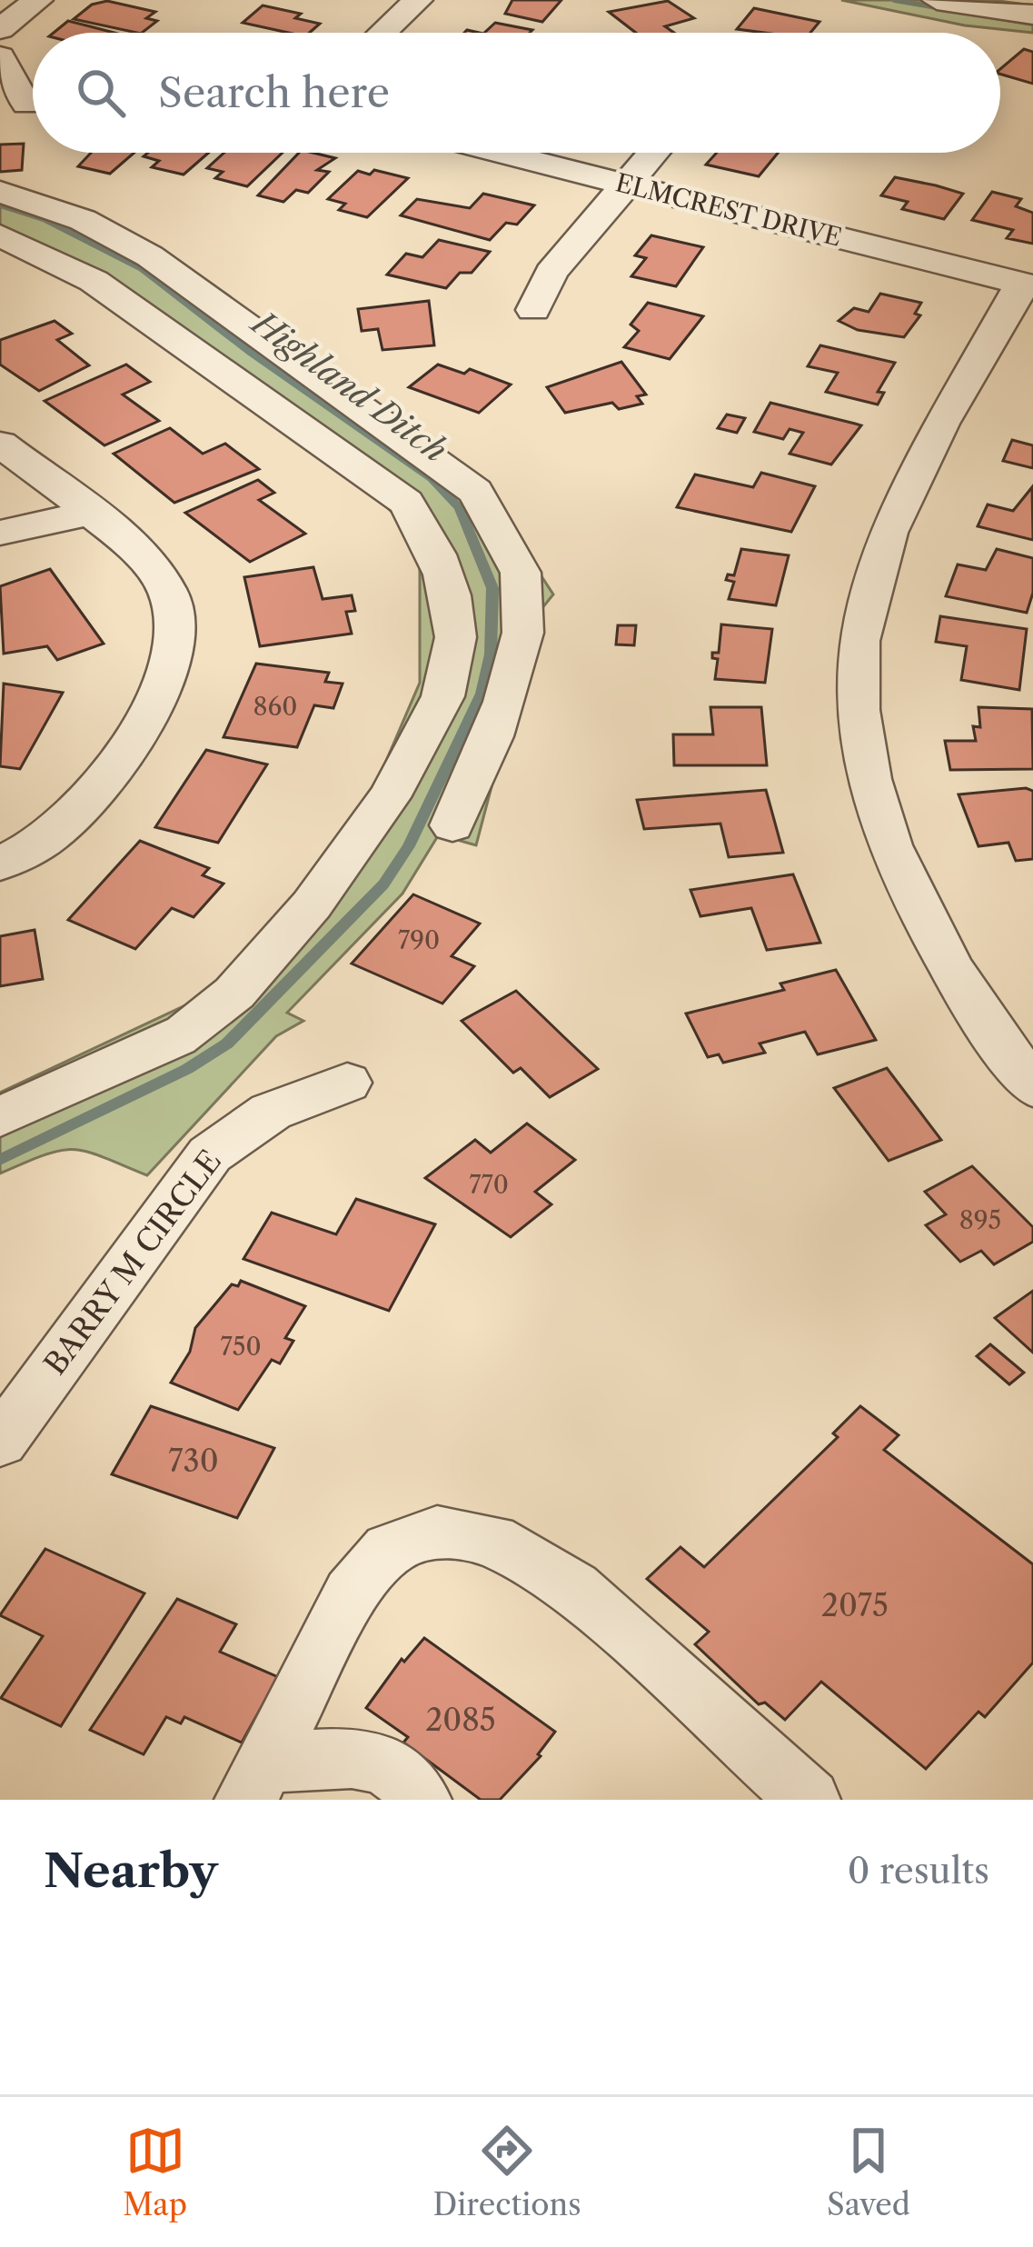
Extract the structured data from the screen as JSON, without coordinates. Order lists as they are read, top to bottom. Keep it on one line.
{"streets":{"street":["ELMCREST DRIVE","BARRY M CIRCLE"]},"water":["Highland Ditch"],"house_numbers":["860","790","770","895","750","730","2075","2085"],"page":{"search":"Search here","heading":["Nearby","0 results"],"nav":["Map","Directions","Saved"]}}
